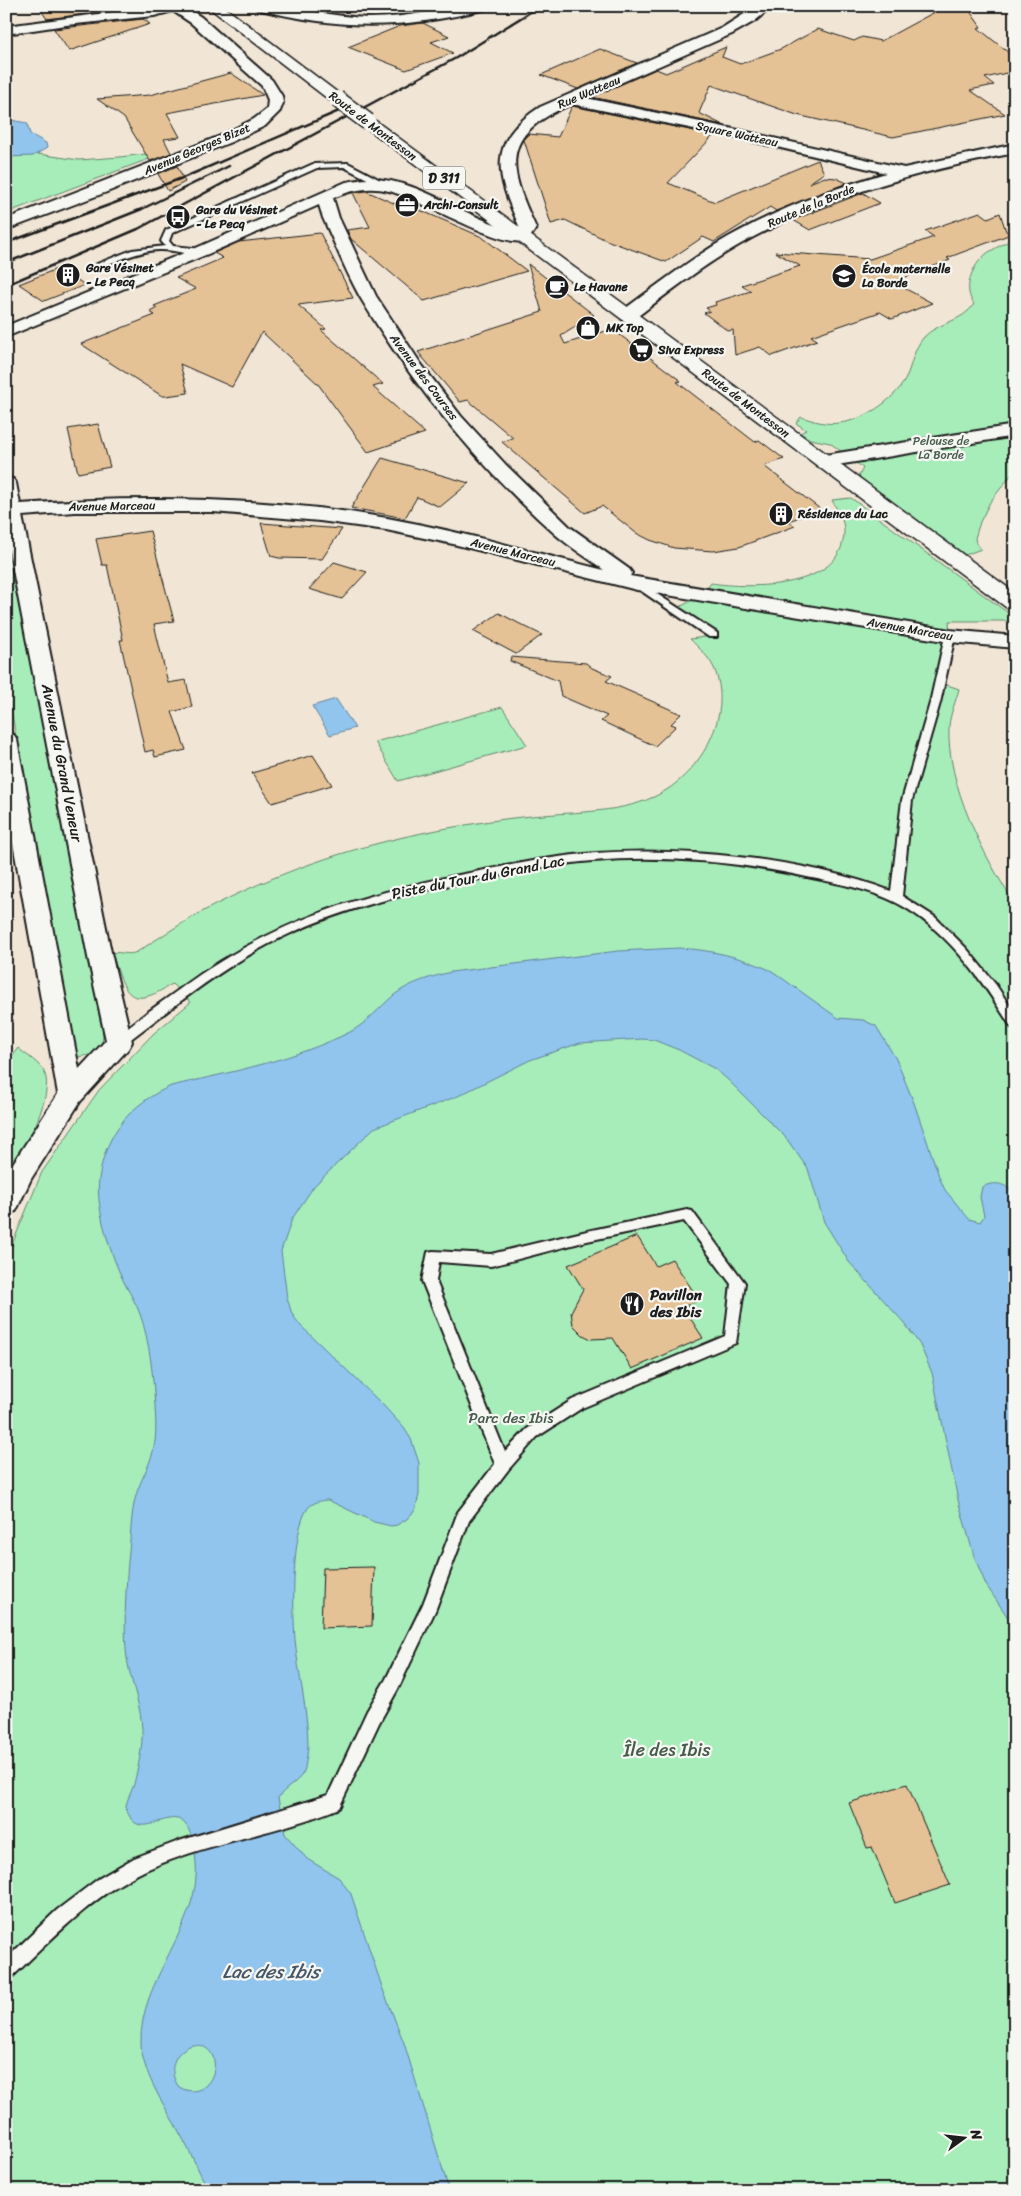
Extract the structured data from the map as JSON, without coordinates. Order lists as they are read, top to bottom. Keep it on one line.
{"streets":{"main road":["Route de Montesson","D 311"],"street":["Rue Watteau","Square Watteau","Avenue Georges Bizet","Route de la Borde","Avenue des Courses","Avenue Marceau","Avenue du Grand Veneur","Piste du Tour du Grand Lac"]},"crossings":[["Rue Watteau","Route de Montesson"],["Rue Watteau","Square Watteau"],["Route de Montesson","Route de la Borde"],["Square Watteau","Route de la Borde"],["Avenue des Courses","Avenue Marceau"],["Avenue Marceau","Avenue du Grand Veneur"],["Avenue du Grand Veneur","Piste du Tour du Grand Lac"]],"water":["Lac des Ibis"],"parks":["Pelouse de La Borde","Parc des Ibis","Île des Ibis"],"places":{"office":["Archi-Consult"],"bus stop":["Gare du Vésinet - Le Pecq"],"building":["Gare Vésinet - Le Pecq","Résidence du Lac"],"school or university":["École maternelle La Borde"],"cafe":["Le Havane"],"shop":["MK Top"],"supermarket":["Siva Express"],"restaurant":["Pavillon des Ibis"]},"north":"right"}
